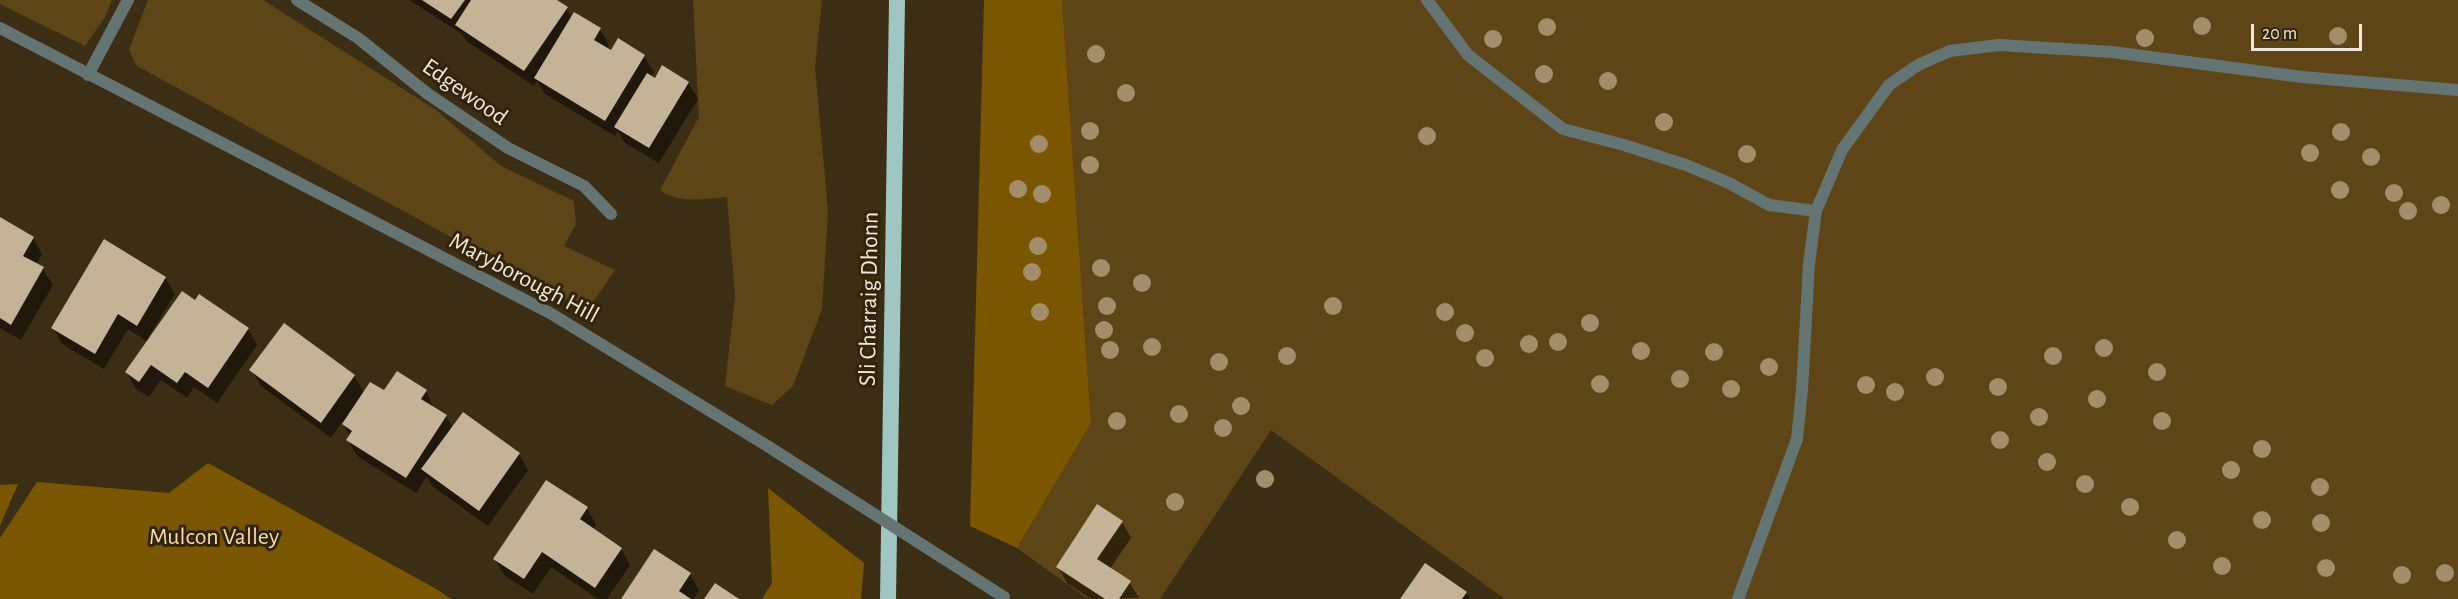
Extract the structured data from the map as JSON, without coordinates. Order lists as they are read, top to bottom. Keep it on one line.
{"streets":{"highway":["Sli Charraig Dhonn"],"street":["Edgewood","Maryborough Hill"]},"parks":["Mulcon Valley"],"scale_bar":"20 m"}
